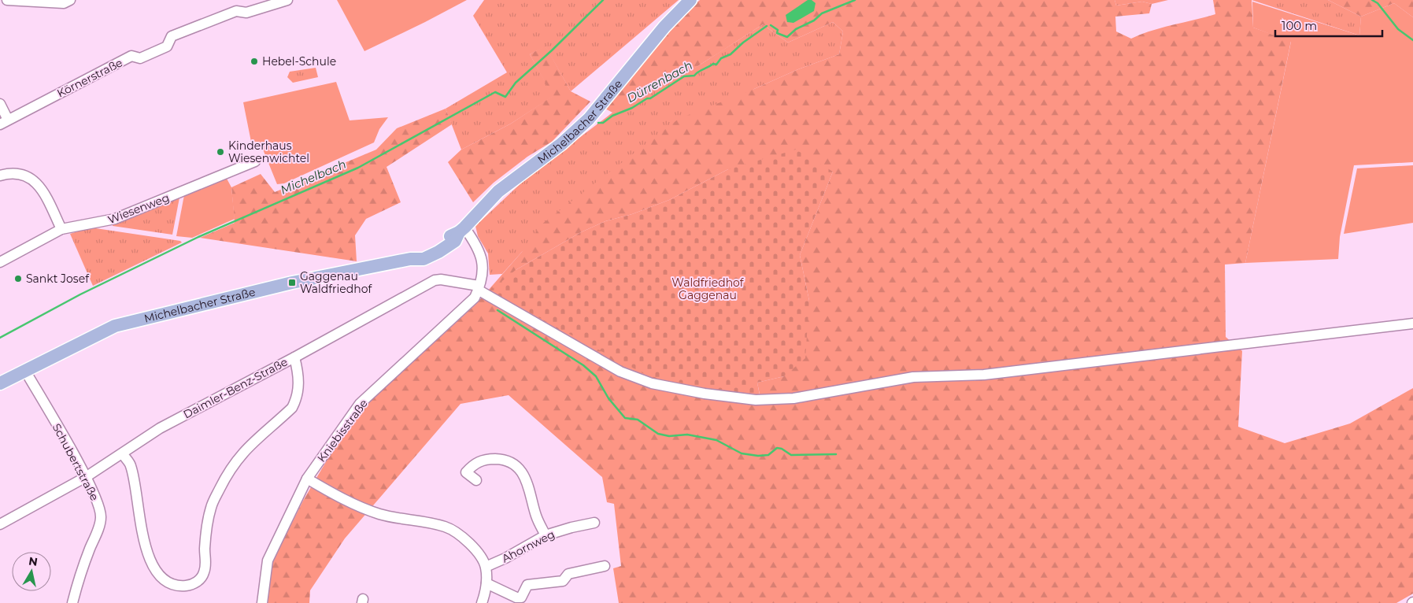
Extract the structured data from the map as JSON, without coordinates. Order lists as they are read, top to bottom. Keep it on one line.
{"streets":{"main road":["Michelbacher Straße"],"street":["Körnerstraße","Wiesenweg","Daimler-Benz-Straße","Kniebisstraße","Schubertstraße","Ahornweg"]},"crossings":[["Michelbacher Straße","Kniebisstraße"],["Michelbacher Straße","Schubertstraße"],["Daimler-Benz-Straße","Kniebisstraße"],["Daimler-Benz-Straße","Schubertstraße"]],"water":["Dürrenbach","Michelbach"],"parks":["Waldfriedhof Gaggenau"],"places":{"other":["Hebel-Schule","Kinderhaus Wiesenwichtel","Sankt Josef"],"transit":["Gaggenau Waldfriedhof"]},"scale_bar":"100 m","north":"top"}
